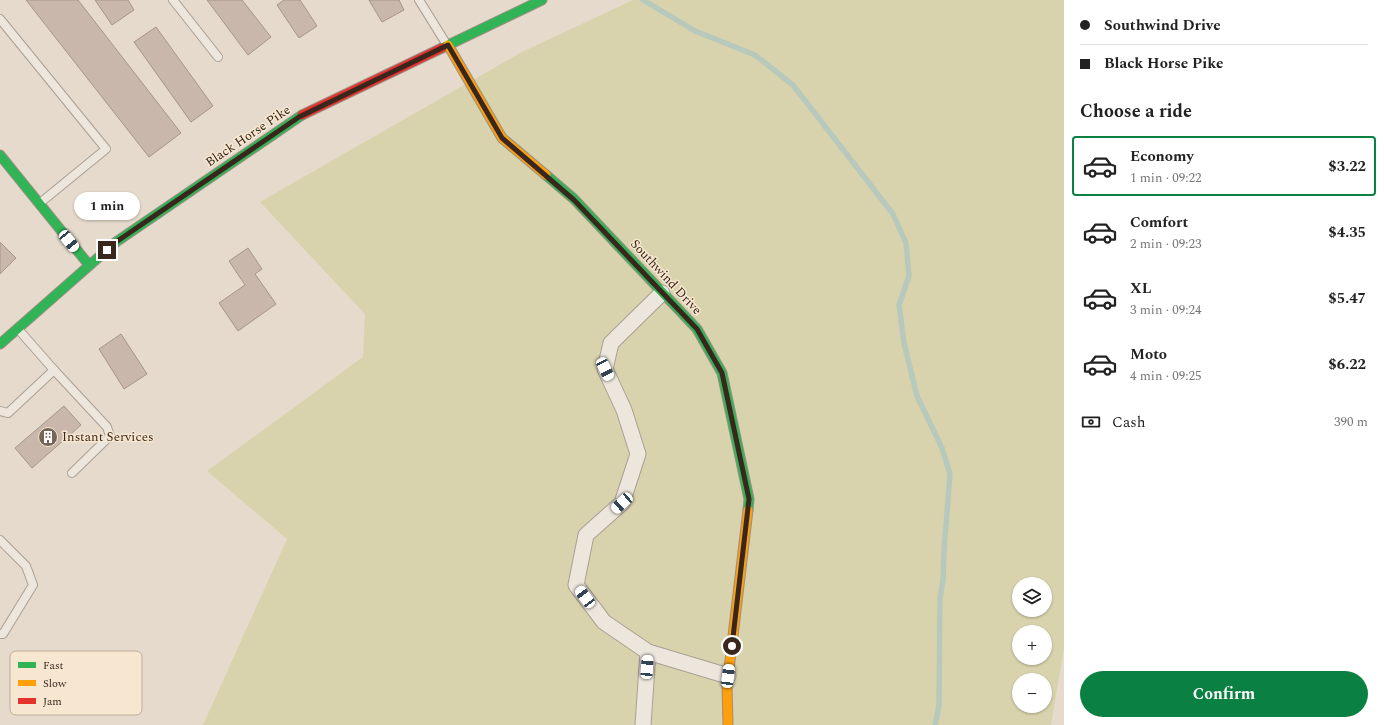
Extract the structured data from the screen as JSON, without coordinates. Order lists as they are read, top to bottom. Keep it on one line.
{"streets":{"street":["Black Horse Pike","Southwind Drive"]},"crossings":[["Black Horse Pike","Southwind Drive"]],"places":{"building":["Instant Services"]},"legend":["Fast","Slow","Jam"],"page":{"banner":["Southwind Drive","Black Horse Pike"],"heading":"Choose a ride","list":[{"name":"Economy","note":"1 min · 09:22","value":"$3.22"},{"name":"Comfort","note":"2 min · 09:23","value":"$4.35"},{"name":"XL","note":"3 min · 09:24","value":"$5.47"},{"name":"Moto","note":"4 min · 09:25","value":"$6.22"}],"bubble":"1 min","pay":["Cash","390 m"],"map_buttons":["+","−"],"buttons":"Confirm"}}
